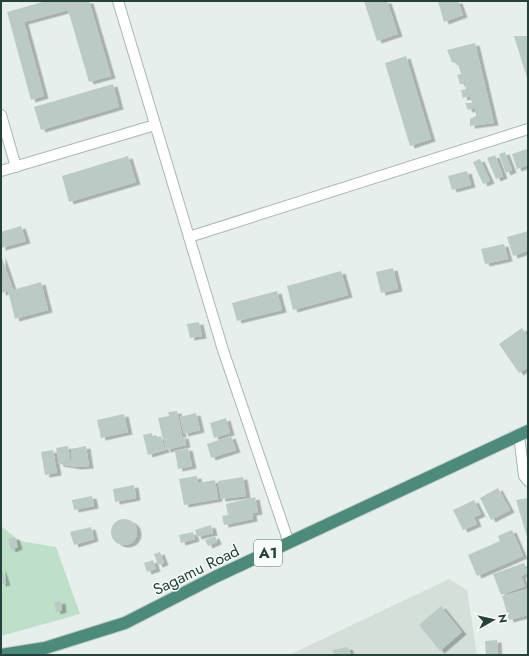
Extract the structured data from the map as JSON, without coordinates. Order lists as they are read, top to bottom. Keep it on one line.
{"streets":{"highway":["A1","Sagamu Road"]},"north":"right"}
